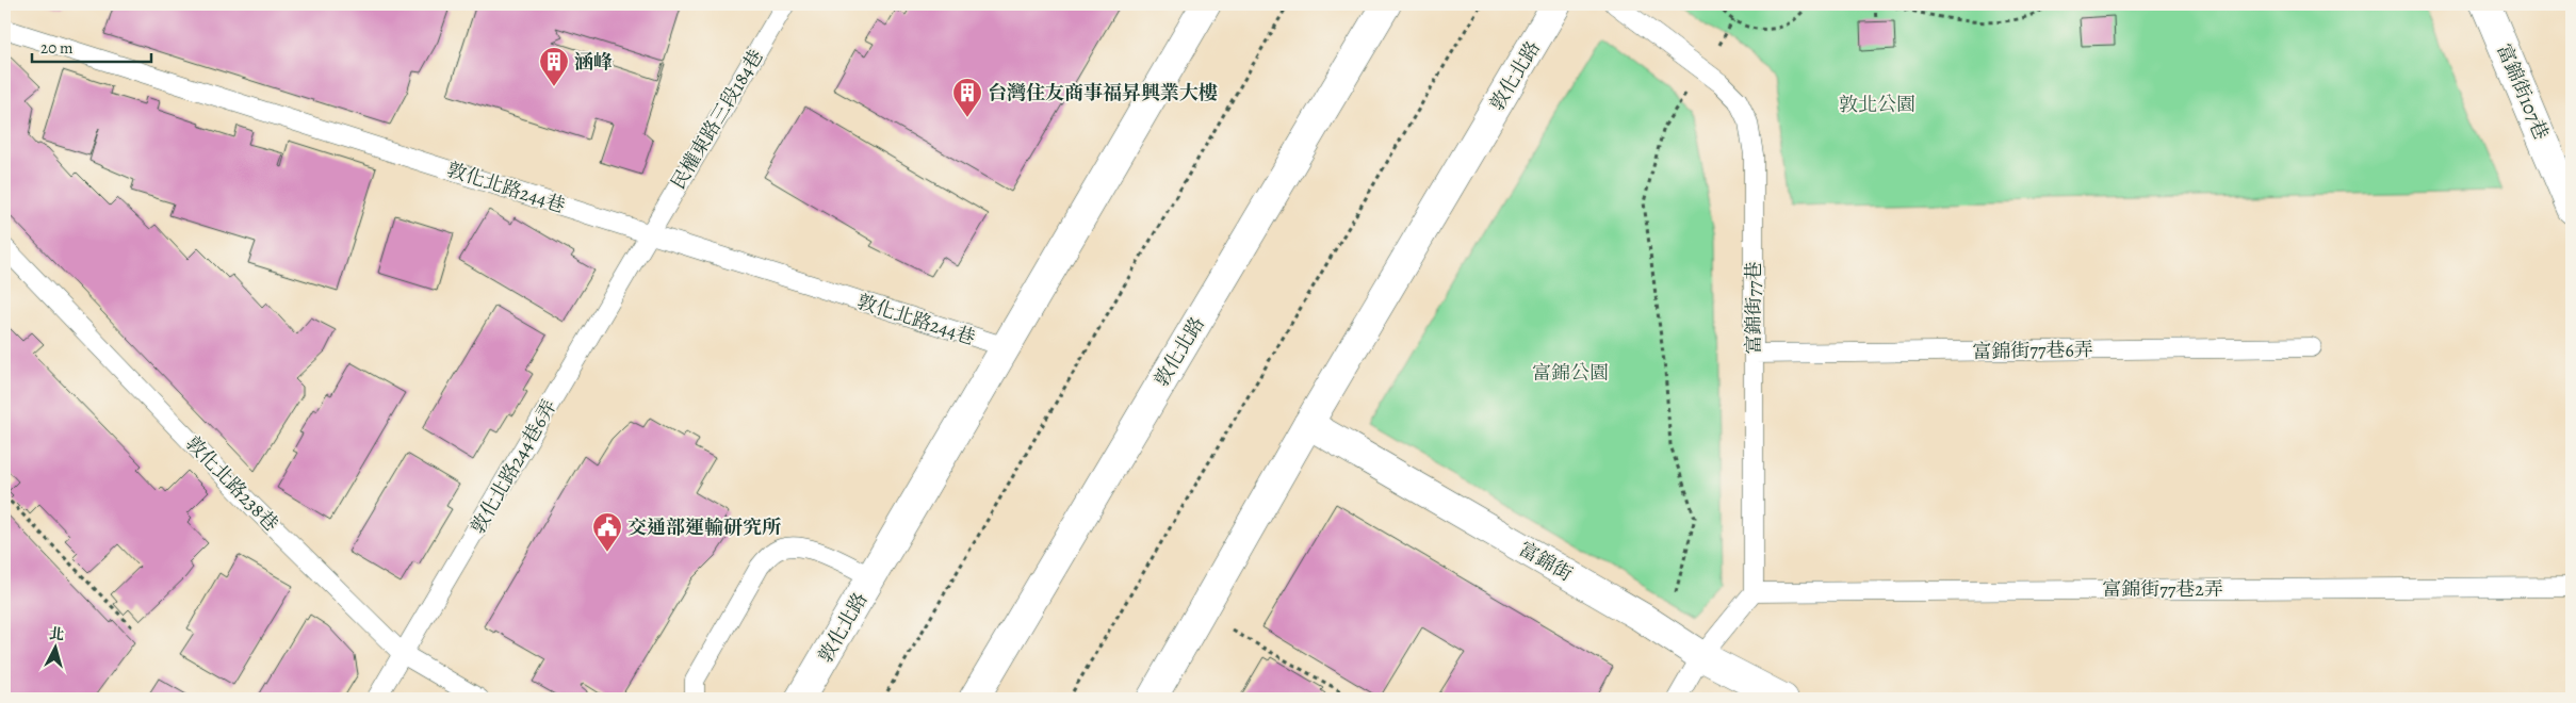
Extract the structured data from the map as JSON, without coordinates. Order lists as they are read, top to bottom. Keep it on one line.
{"streets":{"main road":["敦化北路","富錦街107巷","富錦街"],"lane":["民權東路三段184巷","敦化北路244巷","富錦街77巷","富錦街77巷6弄","敦化北路244巷6弄","敦化北路238巷","富錦街77巷2弄"]},"crossings":[["敦化北路","敦化北路244巷"],["敦化北路","富錦街"],["民權東路三段184巷","敦化北路244巷"],["民權東路三段184巷","敦化北路244巷6弄"],["敦化北路244巷","敦化北路244巷6弄"],["富錦街77巷","富錦街77巷6弄"],["富錦街77巷","富錦街77巷2弄"],["敦化北路244巷6弄","敦化北路238巷"]],"parks":["敦北公園","富錦公園"],"places":{"building":["涵峰","台灣住友商事福昇興業大樓"],"public building":["交通部運輸研究所"]},"scale_bar":"20 m","north":"top"}
